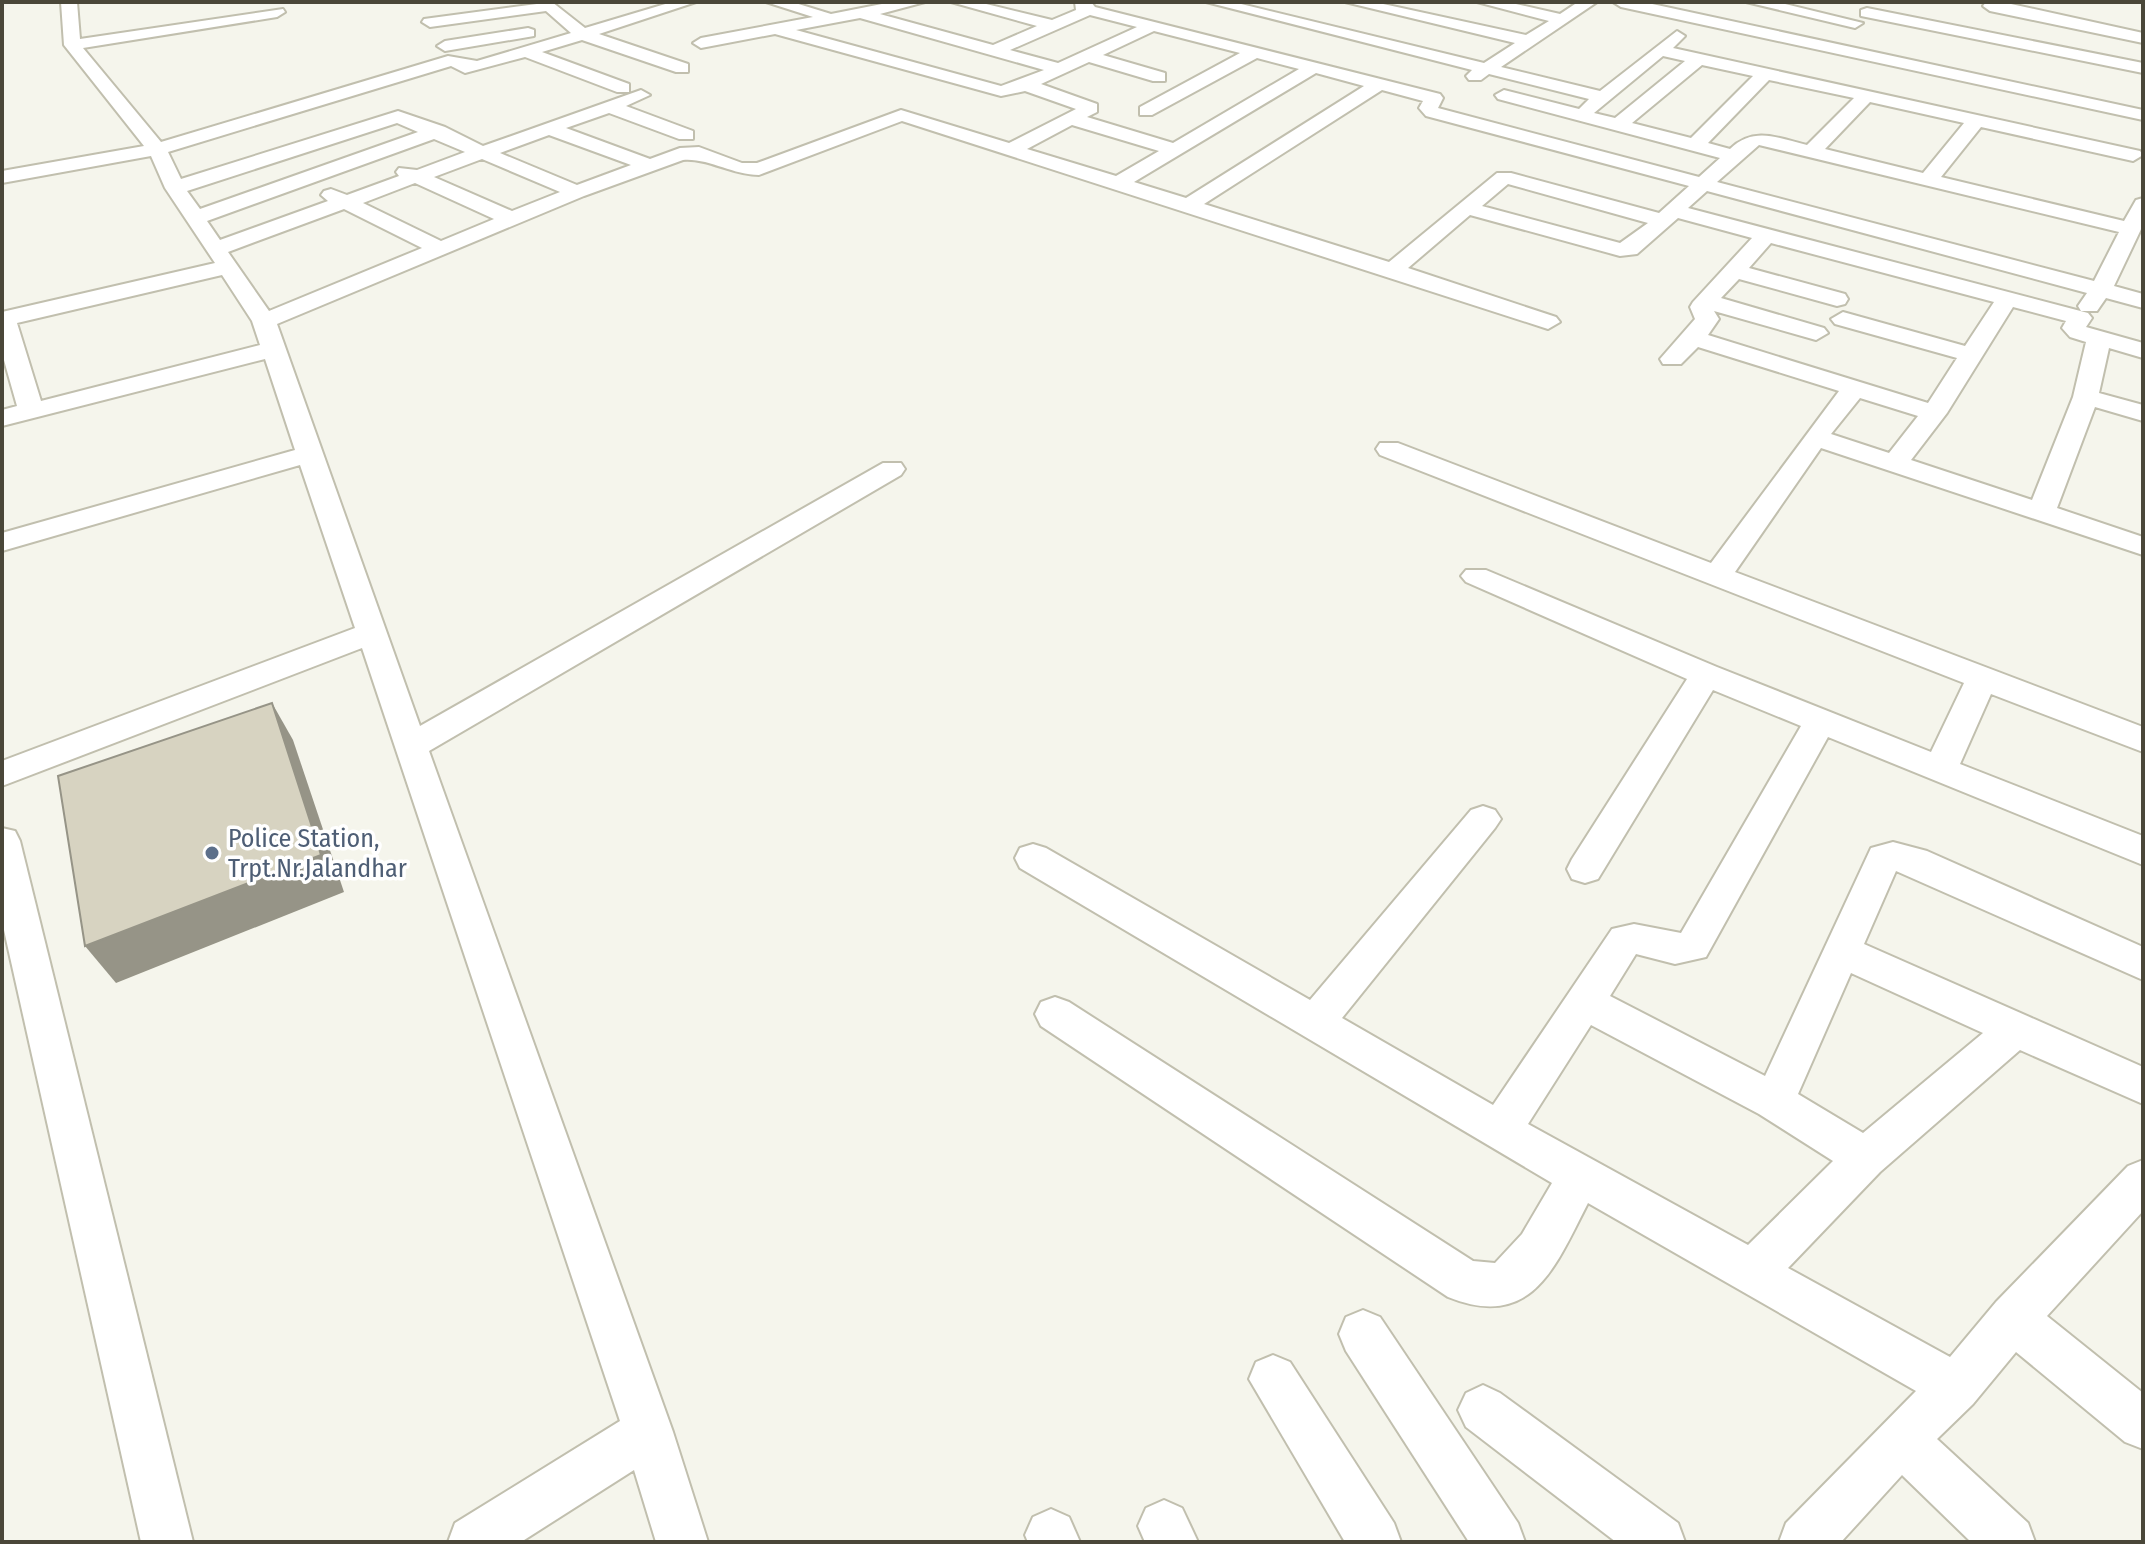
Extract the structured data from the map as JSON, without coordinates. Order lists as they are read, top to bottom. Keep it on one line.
{"places":["Police Station, Trpt.Nr.Jalandhar"]}
